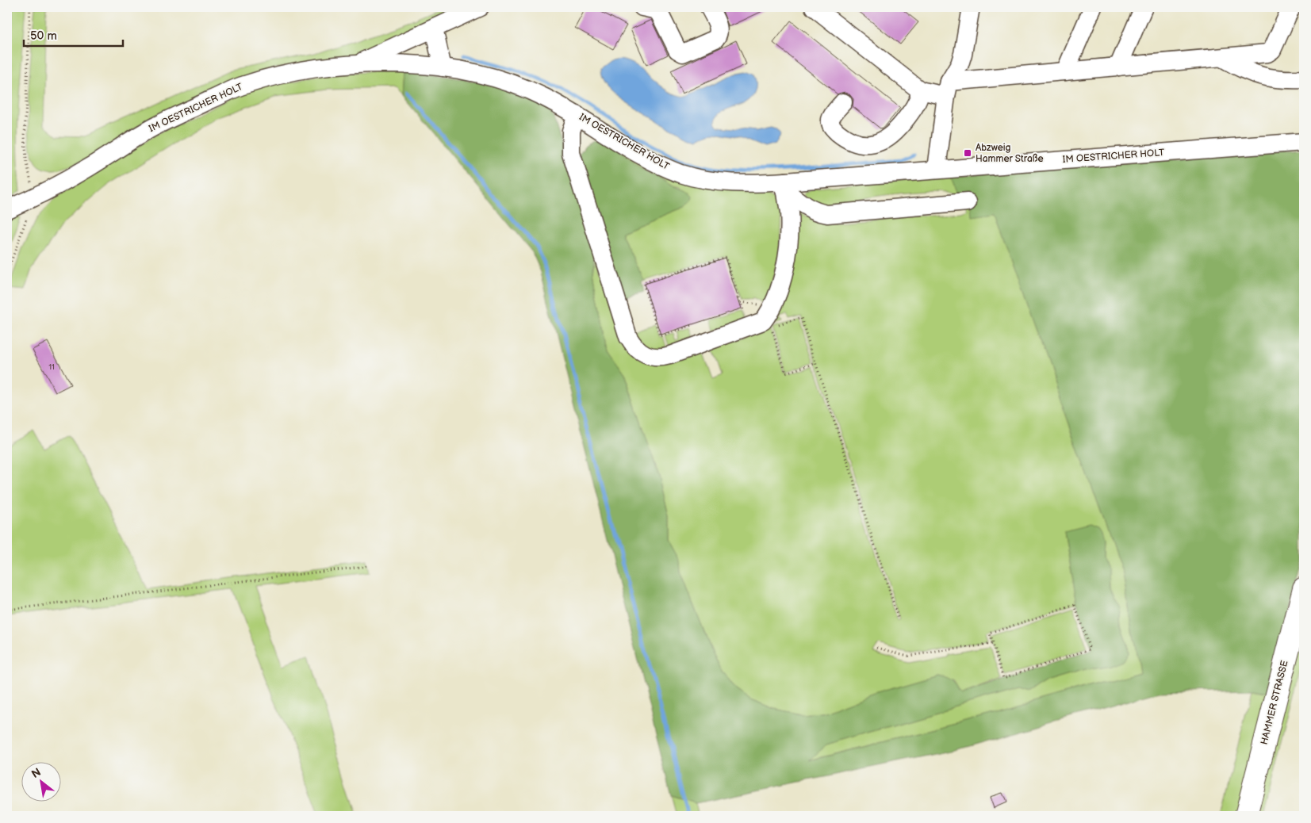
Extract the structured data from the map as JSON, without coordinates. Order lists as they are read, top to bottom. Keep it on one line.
{"streets":{"main road":["HAMMER STRASSE"],"street":["IM OESTRICHER HOLT"]},"places":{"transit":["Abzweig Hammer Straße"]},"house_numbers":["11"],"scale_bar":"50 m","north":"top left"}
